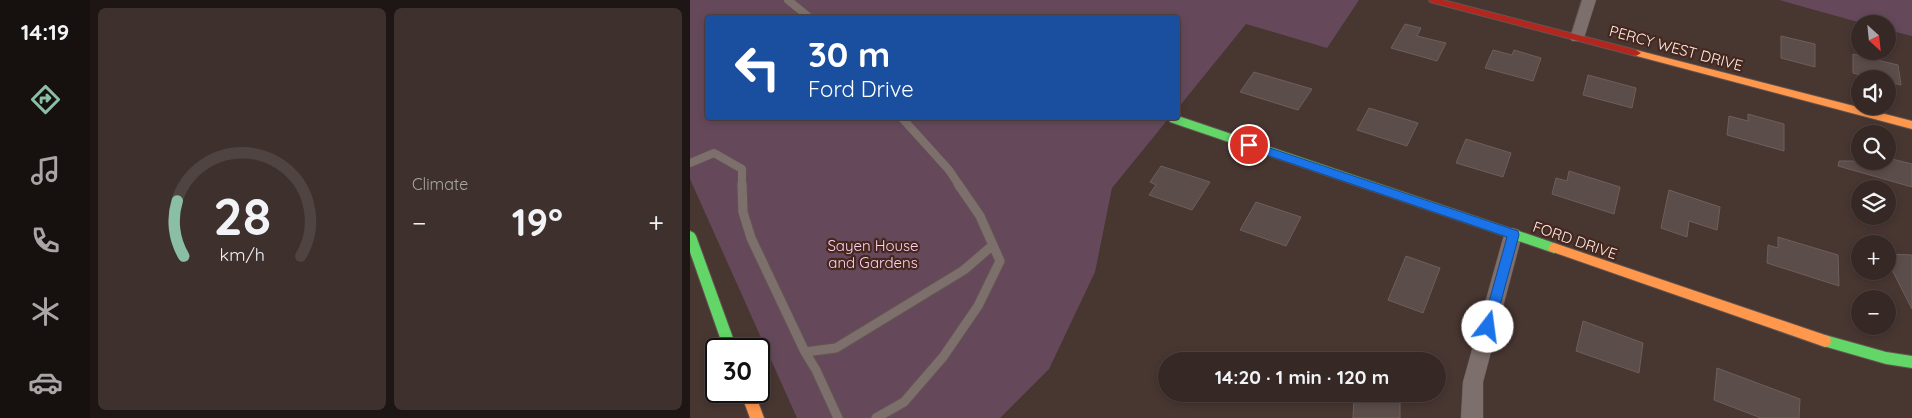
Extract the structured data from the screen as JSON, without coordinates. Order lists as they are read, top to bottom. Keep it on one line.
{"streets":{"street":["PERCY WEST DRIVE","FORD DRIVE"]},"parks":["Sayen House and Gardens"],"north":"bottom right","page":{"tabs":"14:19","tile":"Climate","map_buttons":["+","−"],"turn":["30 m","Ford Drive"],"heat":["−","19°","+"],"limit":"30","trip":"14:20 · 1 min · 120 m","gauge":["28","km/h"]}}
